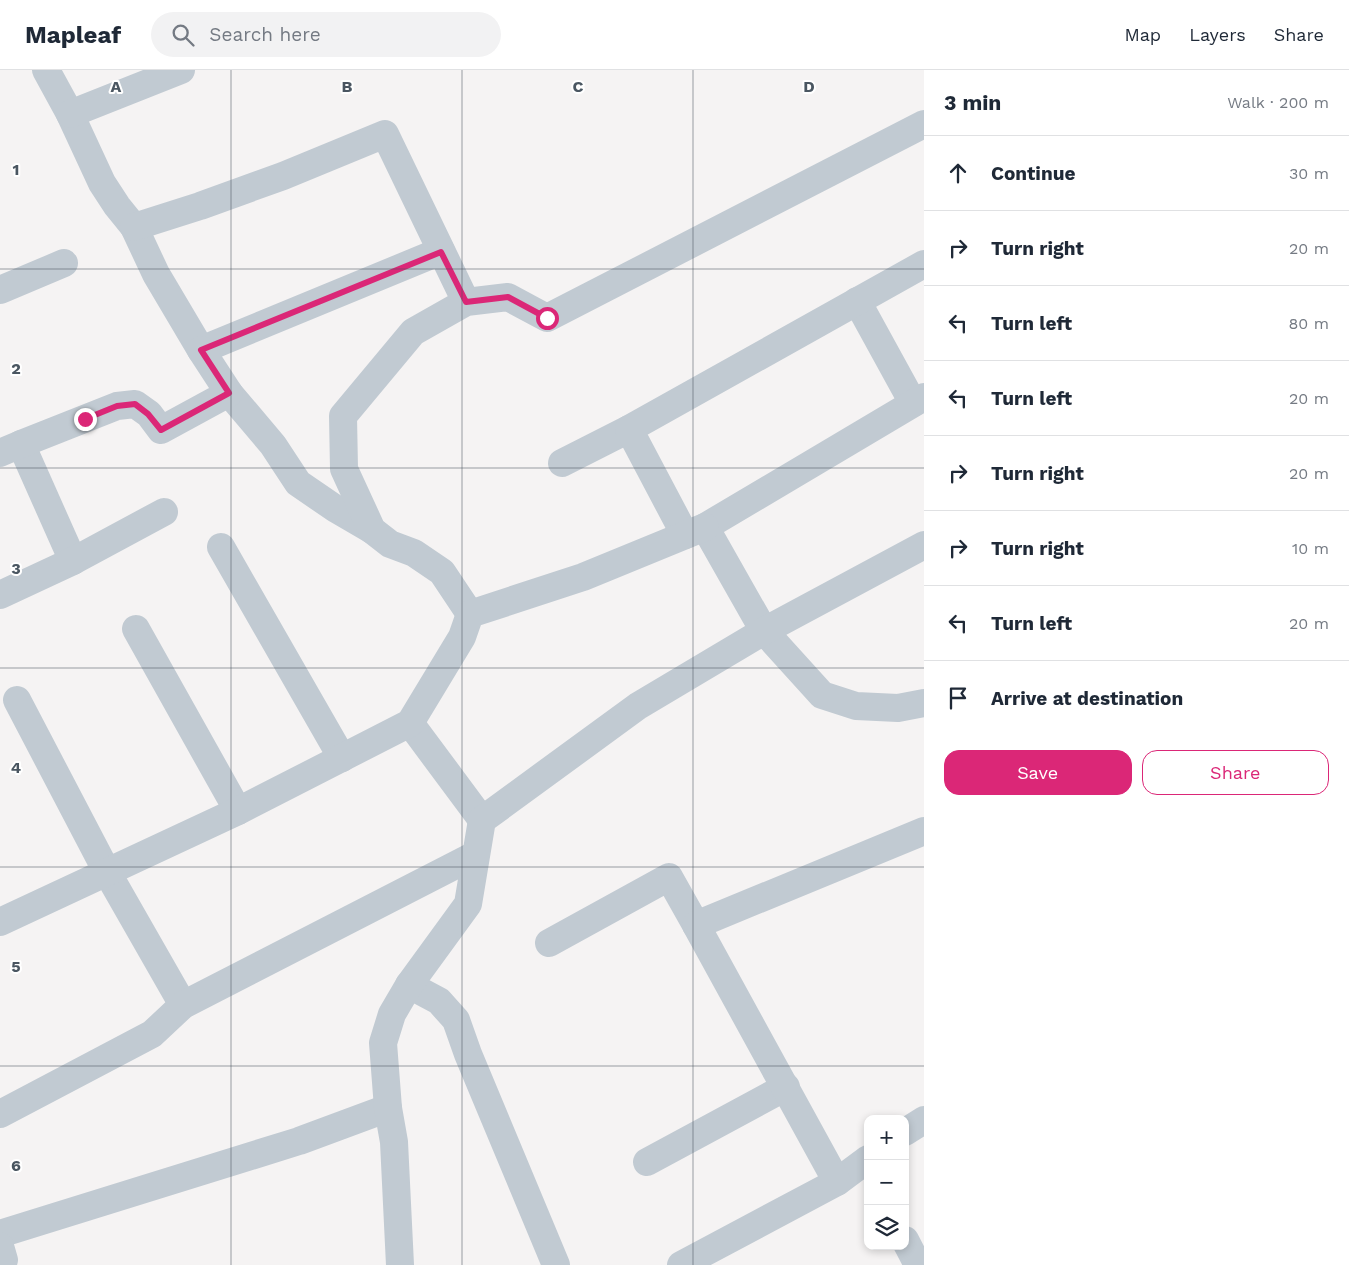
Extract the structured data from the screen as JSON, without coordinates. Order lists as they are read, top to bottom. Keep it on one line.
{"page":{"header":"Mapleaf","search":"Search here","nav":["Map","Layers","Share"],"heading":["3 min","Walk · 200 m"],"list":[["Continue","30 m"],["Turn right","20 m"],["Turn left","80 m"],["Turn left","20 m"],["Turn right","20 m"],["Turn right","10 m"],["Turn left","20 m"],"Arrive at destination"],"buttons":["Save","Share"],"map_buttons":["+","−"]},"grid":{"columns":["A","B","C","D"],"rows":["1","2","3","4","5","6"]}}
